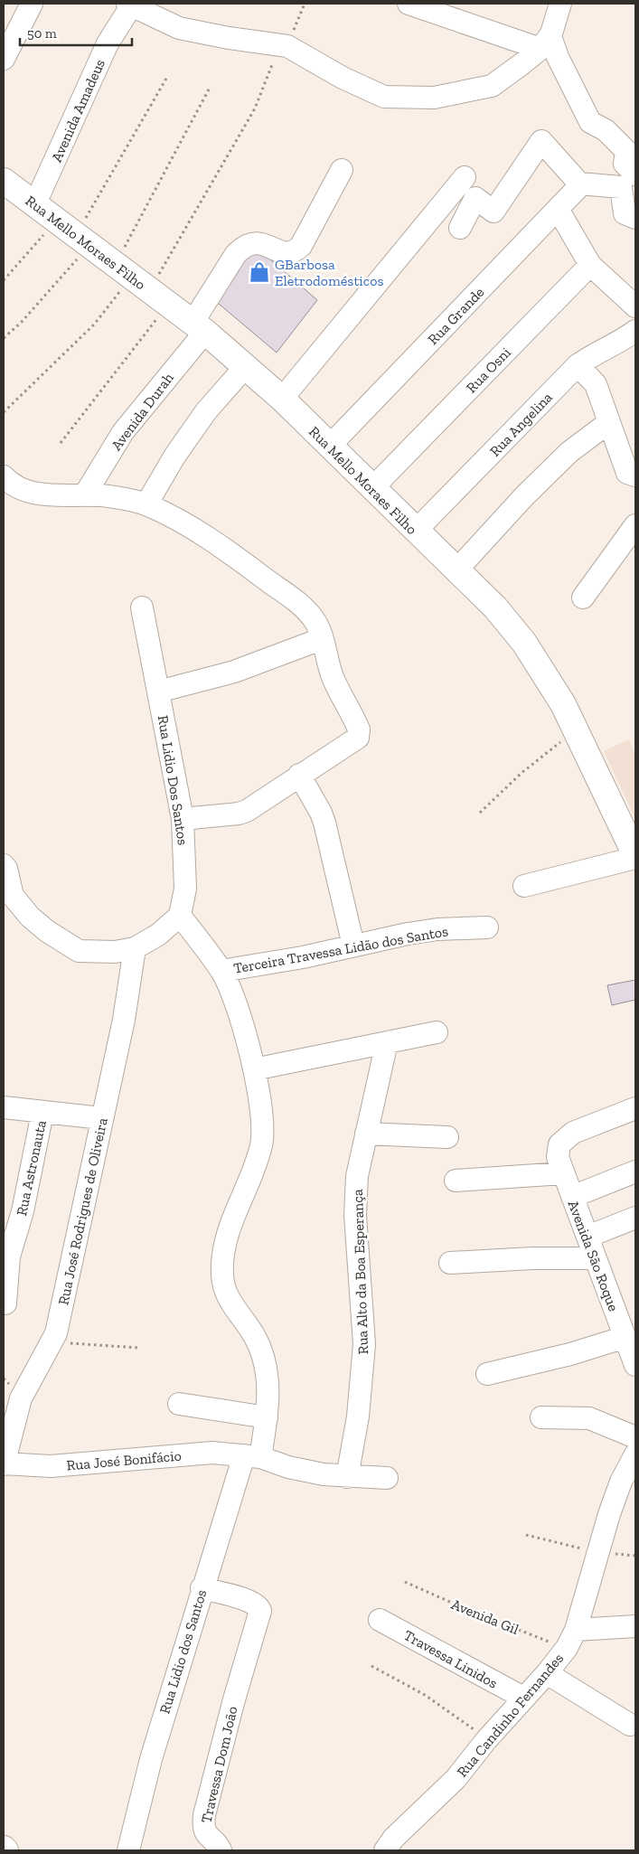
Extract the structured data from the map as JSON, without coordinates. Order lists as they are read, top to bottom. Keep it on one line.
{"streets":{"main road":["Rua Mello Moraes Filho"],"street":["Avenida Amadeus","Rua Grande","Rua Osni","Avenida Durah","Rua Angelina","Rua Lidio Dos Santos","Terceira Travessa Lidão dos Santos","Rua Astronauta","Rua José Rodrigues de Oliveira","Avenida São Roque","Rua Alto da Boa Esperança","Rua José Bonifácio","Rua Lidio dos Santos","Travessa Linidos","Rua Candinho Fernandes","Travessa Dom João"],"path":["Avenida Gil"]},"crossings":[["Avenida Amadeus","Rua Mello Moraes Filho"],["Rua Mello Moraes Filho","Rua Grande"],["Rua Mello Moraes Filho","Rua Osni"],["Rua Mello Moraes Filho","Avenida Durah"],["Rua Mello Moraes Filho","Rua Angelina"],["Rua José Rodrigues de Oliveira","Rua José Bonifácio"],["Rua José Bonifácio","Rua Lidio dos Santos"],["Avenida Gil","Rua Candinho Fernandes"],["Rua Lidio dos Santos","Travessa Dom João"],["Travessa Linidos","Rua Candinho Fernandes"]],"places":{"shop":["GBarbosa Eletrodomésticos"]},"scale_bar":"50 m"}
